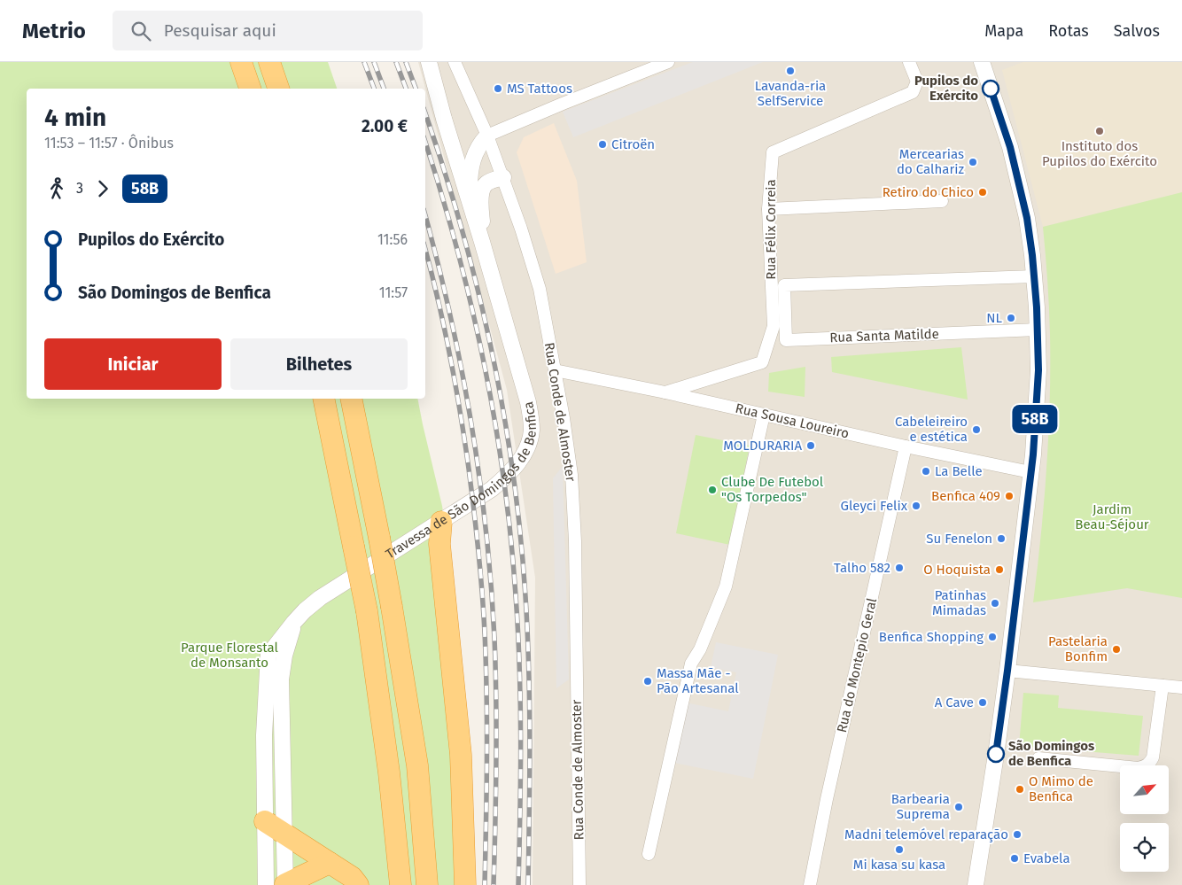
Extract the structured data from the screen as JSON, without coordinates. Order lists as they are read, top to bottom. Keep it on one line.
{"streets":{"street":["Rua Félix Correia","Rua Santa Matilde","Rua Conde de Almoster","Rua Sousa Loureiro","Travessa de São Domingos de Benfica","Rua do Montepio Geral"]},"crossings":[["Rua Félix Correia","Rua Sousa Loureiro"],["Rua Conde de Almoster","Rua Sousa Loureiro"],["Rua Sousa Loureiro","Rua do Montepio Geral"]],"parks":["Jardim Beau-Séjour","Parque Florestal de Monsanto"],"places":["Lavanda-ria SelfService","MS Tattoos","Pupilos do Exército","Instituto dos Pupilos do Exército","Citroën","Mercearias do Calhariz","Retiro do Chico","NL","Cabeleireiro e estética","MOLDURARIA","La Belle","Clube De Futebol \"Os Torpedos\"","Benfica 409","Gleyci Felix","Su Fenelon","Talho 582","O Hoquista","Patinhas Mimadas","Benfica Shopping","Pastelaria Bonfim","Massa Mãe - Pão Artesanal","A Cave","São Domingos de Benfica","O Mimo de Benfica","Barbearia Suprema","Madni telemóvel reparação","Mi kasa su kasa","Evabela"],"lines":["bus line 58B"],"north":"top right","page":{"header":"Metrio","search":"Pesquisar aqui","nav":["Mapa","Rotas","Salvos"],"on_map":"58B","heading":["4 min","11:53 – 11:57 · Ônibus","2.00 €"],"legs":["3","58B"],"list":[{"name":"Pupilos do Exército","value":"11:56"},{"name":"São Domingos de Benfica","value":"11:57"}],"buttons":["Iniciar","Bilhetes"]}}
